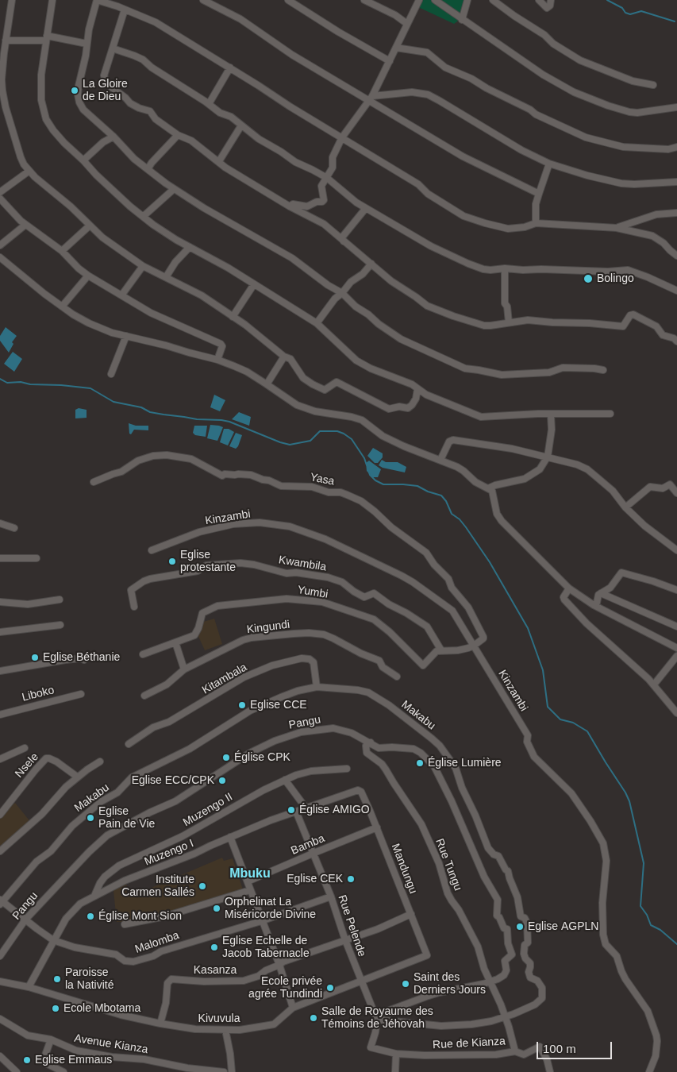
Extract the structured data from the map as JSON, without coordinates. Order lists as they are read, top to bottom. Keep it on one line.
{"streets":{"street":["Yasa","Kinzambi","Kwambila","Yumbi","Kingundi","Kitambala","Liboko","Makabu","Pangu","Nsele","Muzengo II","Bamba","Muzengo I","Rue Tungu","Mandungu","Rue Pelende","Malomba","Kasanza","Kivuvula","Rue de Kianza","Avenue Kianza"]},"crossings":[["Yasa","Kinzambi"],["Kwambila","Yumbi"],["Kitambala","Makabu"],["Makabu","Rue Tungu"],["Makabu","Rue Pelende"],["Makabu","Malomba"],["Makabu","Rue de Kianza"],["Pangu","Rue Tungu"],["Pangu","Malomba"],["Muzengo II","Muzengo I"],["Bamba","Mandungu"],["Bamba","Rue Pelende"],["Muzengo I","Mandungu"],["Muzengo I","Rue Pelende"],["Muzengo I","Malomba"],["Muzengo I","Kivuvula"],["Rue Tungu","Rue de Kianza"],["Mandungu","Kasanza"],["Mandungu","Kivuvula"],["Rue Pelende","Malomba"],["Rue Pelende","Kasanza"],["Rue Pelende","Kivuvula"],["Rue Pelende","Rue de Kianza"],["Kasanza","Kivuvula"]],"districts":["Mbuku"],"places":["La Gloire de Dieu","Bolingo","Eglise protestante","Eglise Béthanie","Eglise CCE","Église CPK","Église Lumière","Eglise ECC/CPK","Église AMIGO","Eglise Pain de Vie","Eglise CEK","Institute Carmen Sallés","Orphelinat La Miséricorde Divine","Église Mont Sion","Eglise AGPLN","Eglise Echelle de Jacob Tabernacle","Paroisse la Nativité","Saint des Derniers Jours","Ecole privée agrée Tundindi","Ecole Mbotama","Salle de Royaume des Témoins de Jéhovah","Eglise Emmaus"],"scale_bar":"100 m"}
